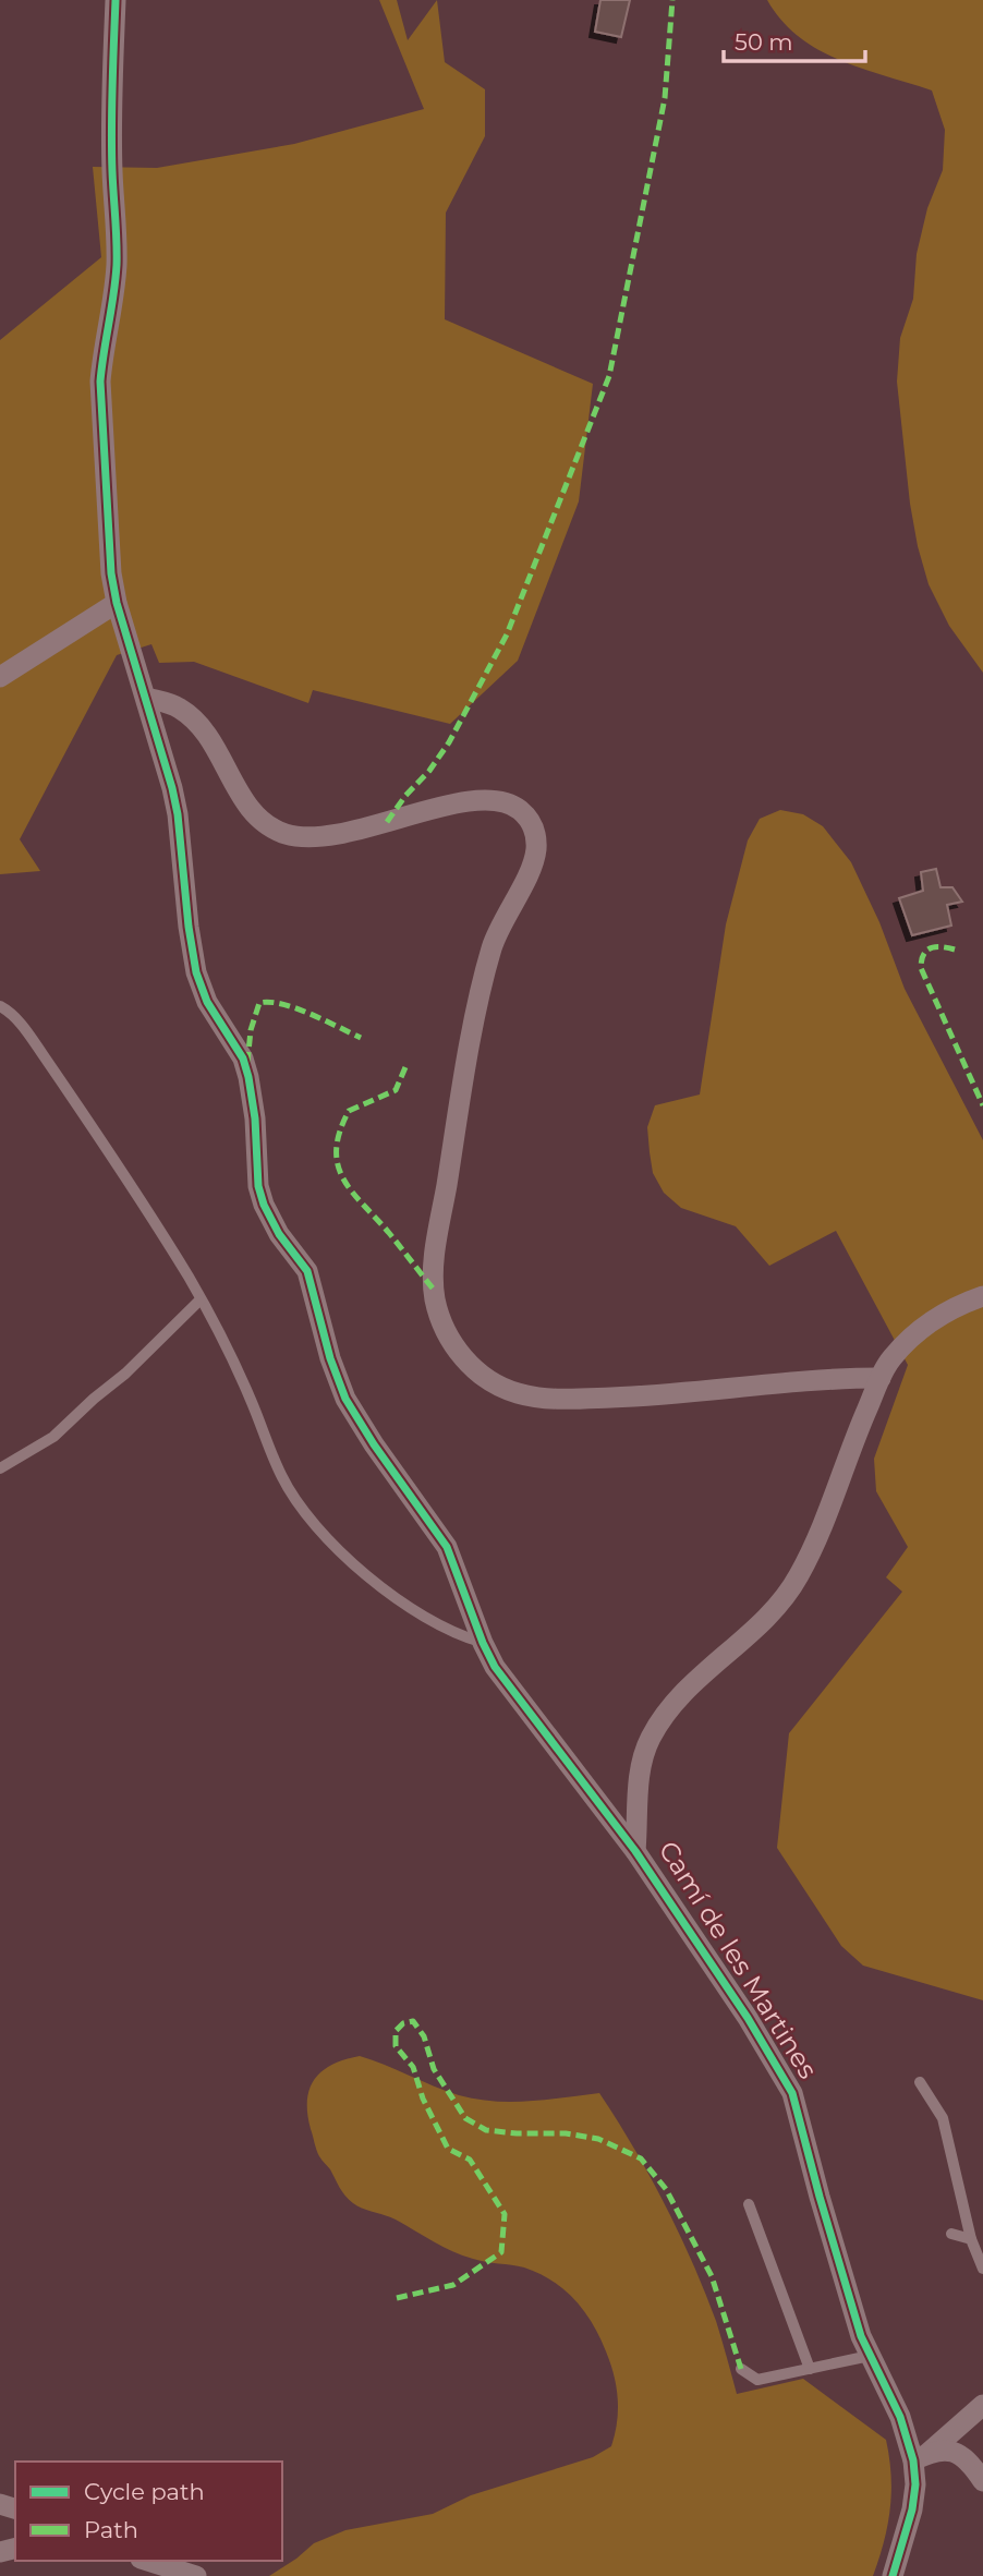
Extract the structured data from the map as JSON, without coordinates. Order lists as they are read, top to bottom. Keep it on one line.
{"streets":{"street":["Camí de les Martines"]},"legend":["Cycle path","Path"],"scale_bar":"50 m"}
